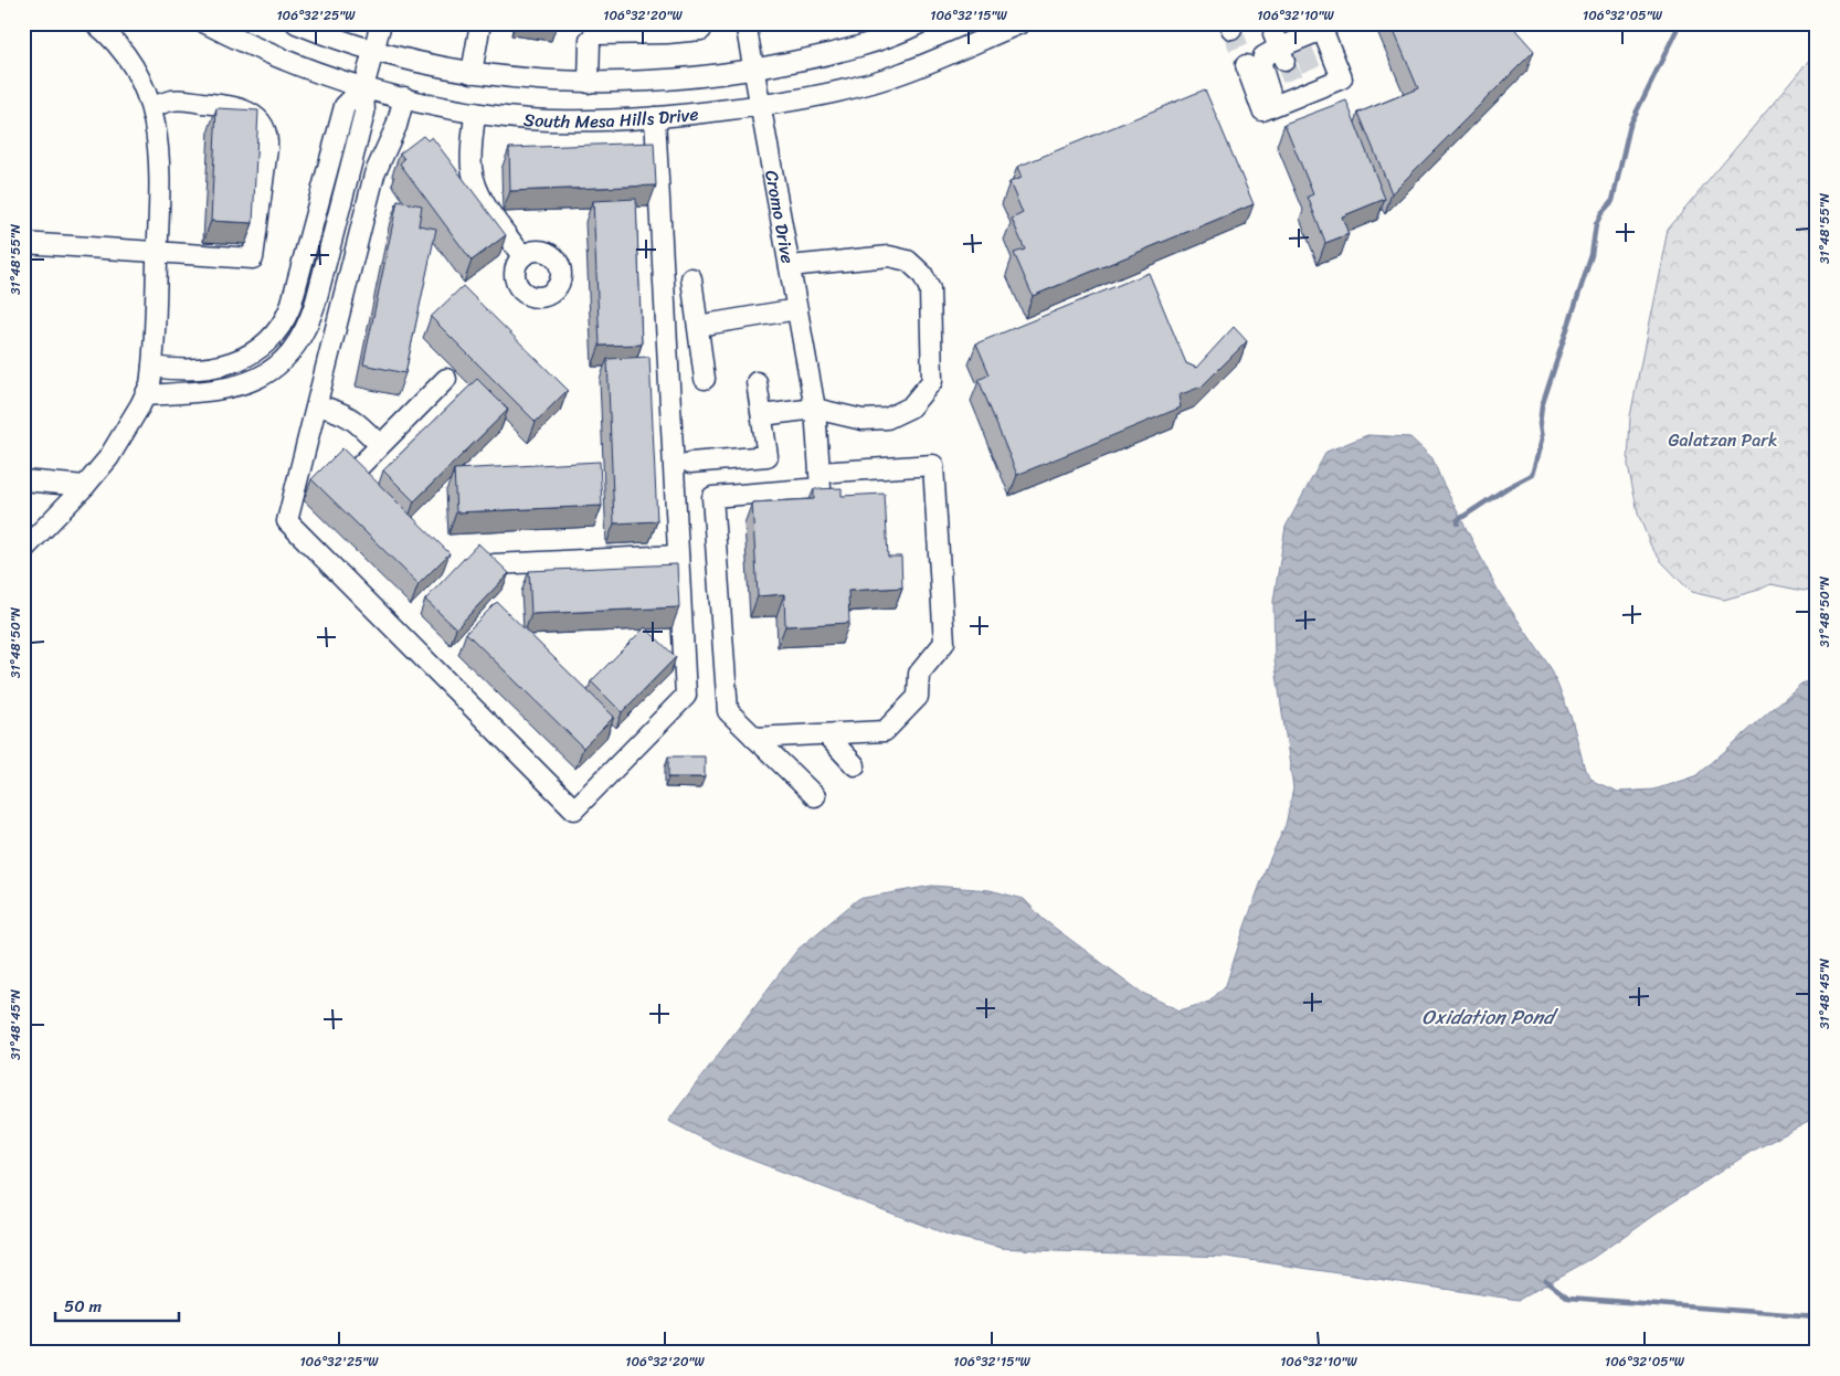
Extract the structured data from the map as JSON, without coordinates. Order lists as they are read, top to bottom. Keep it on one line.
{"streets":{"street":["South Mesa Hills Drive","Cromo Drive"]},"crossings":[["South Mesa Hills Drive","Cromo Drive"]],"water":["Oxidation Pond"],"parks":["Galatzan Park"],"scale_bar":"50 m","coordinates":["106°32'25\"W","106°32'20\"W","106°32'15\"W","106°32'10\"W","106°32'05\"W","31°48'55\"N","31°48'50\"N","31°48'45\"N"]}
